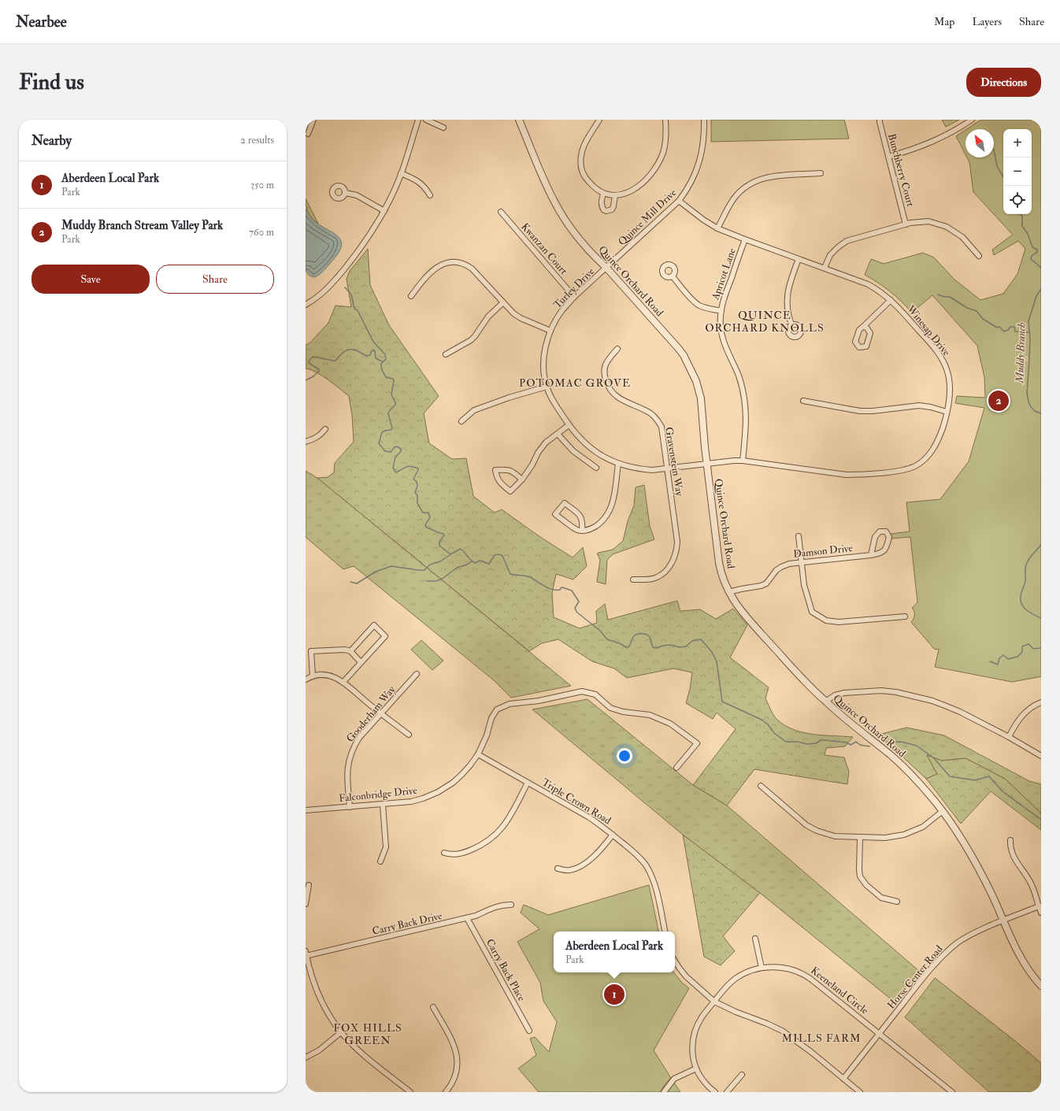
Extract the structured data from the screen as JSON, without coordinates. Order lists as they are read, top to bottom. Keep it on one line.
{"streets":{"street":["Bunchberry Court","Quince Mill Drive","Kwanzan Court","Apricot Lane","Quince Orchard Road","Turley Drive","Winesap Drive","Gravenstein Way","Damson Drive","Gooderham Way","Falconbridge Drive","Triple Crown Road","Carry Back Drive","Carry Back Place","Horse Center Road","Keeneland Circle"]},"crossings":[["Quince Mill Drive","Quince Orchard Road"],["Quince Mill Drive","Turley Drive"],["Quince Mill Drive","Winesap Drive"],["Kwanzan Court","Turley Drive"],["Apricot Lane","Winesap Drive"],["Quince Orchard Road","Turley Drive"],["Quince Orchard Road","Winesap Drive"],["Quince Orchard Road","Damson Drive"],["Quince Orchard Road","Horse Center Road"],["Turley Drive","Winesap Drive"],["Turley Drive","Gravenstein Way"],["Gooderham Way","Falconbridge Drive"],["Falconbridge Drive","Triple Crown Road"],["Carry Back Drive","Carry Back Place"],["Horse Center Road","Keeneland Circle"]],"districts":["QUINCE ORCHARD KNOLLS","POTOMAC GROVE","FOX HILLS GREEN","MILLS FARM"],"water":["Muddy Branch"],"north":"top left","page":{"header":"Nearbee","nav":["Map","Layers","Share"],"buttons":["Directions",["Save","Share"]],"title":"Find us","heading":["Nearby","2 results"],"map_buttons":["+","−"],"list":[{"mark":"1","name":"Aberdeen Local Park","note":"Park","value":"350 m"},{"mark":"2","name":"Muddy Branch Stream Valley Park","note":"Park","value":"760 m"}],"pins":["2","1"],"popup":["Aberdeen Local Park","Park"]}}
